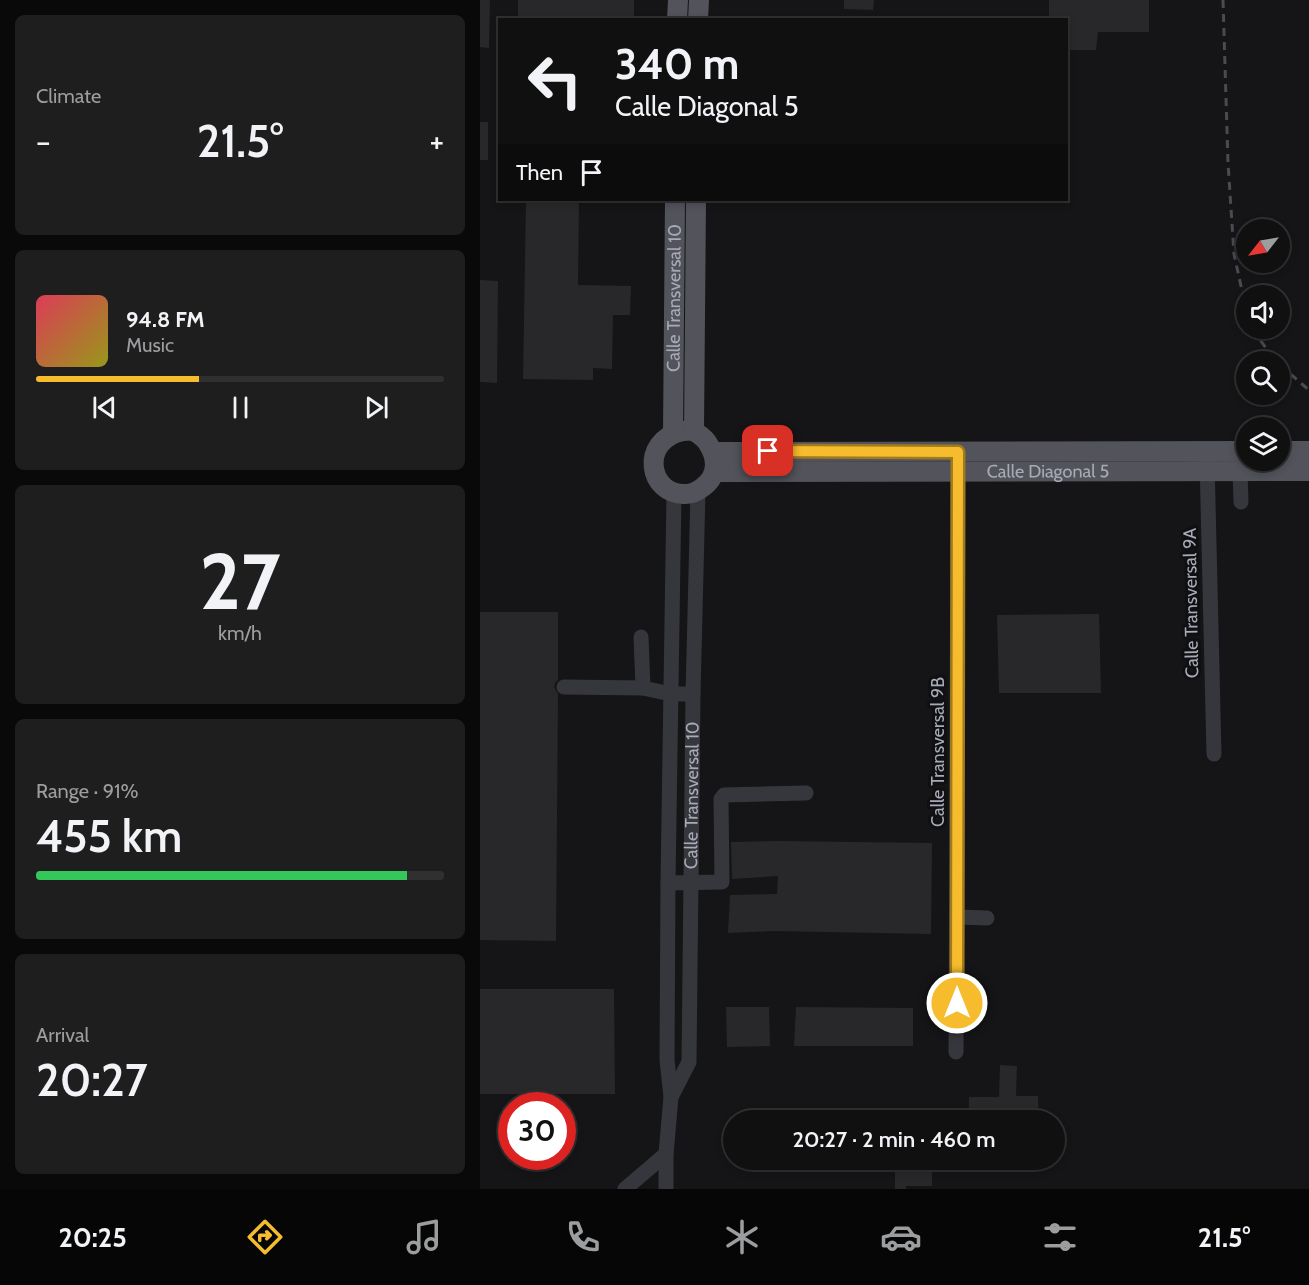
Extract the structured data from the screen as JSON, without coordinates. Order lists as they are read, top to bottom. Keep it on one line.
{"streets":{"main road":["Calle Transversal 10","Calle Diagonal 5"],"street":["Calle Transversal 9A","Calle Transversal 9B"]},"crossings":[["Calle Transversal 10","Calle Diagonal 5"],["Calle Diagonal 5","Calle Transversal 9A"],["Calle Diagonal 5","Calle Transversal 9B"]],"north":"bottom left","page":{"tile":["Climate",["27","km/h"],["Range · 91%","455 km"],["Arrival","20:27"]],"turn":["340 m","Calle Diagonal 5"],"heat":["−","21.5°","+"],"then":"Then","song":["94.8 FM","Music"],"limit":"30","trip":"20:27 · 2 min · 460 m","tabs":["20:25","21.5°"]}}
